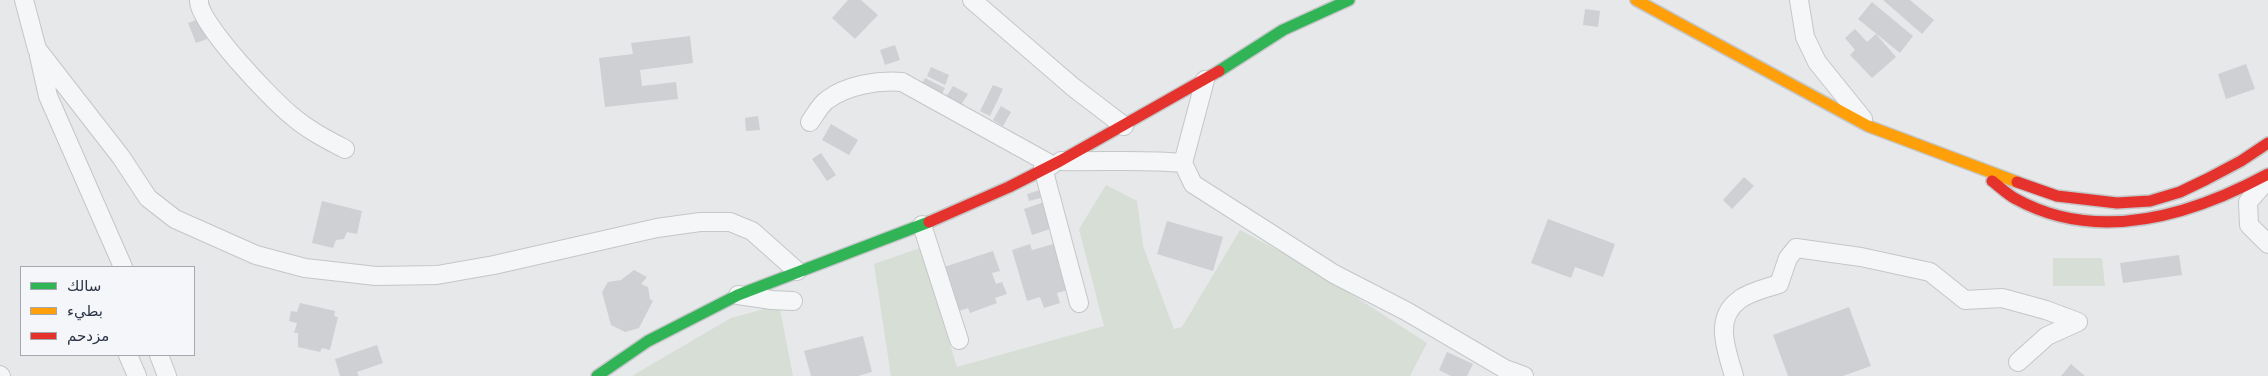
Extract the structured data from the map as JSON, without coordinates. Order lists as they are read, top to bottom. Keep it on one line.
{"legend":["سالك","بطيء","مزدحم"]}
